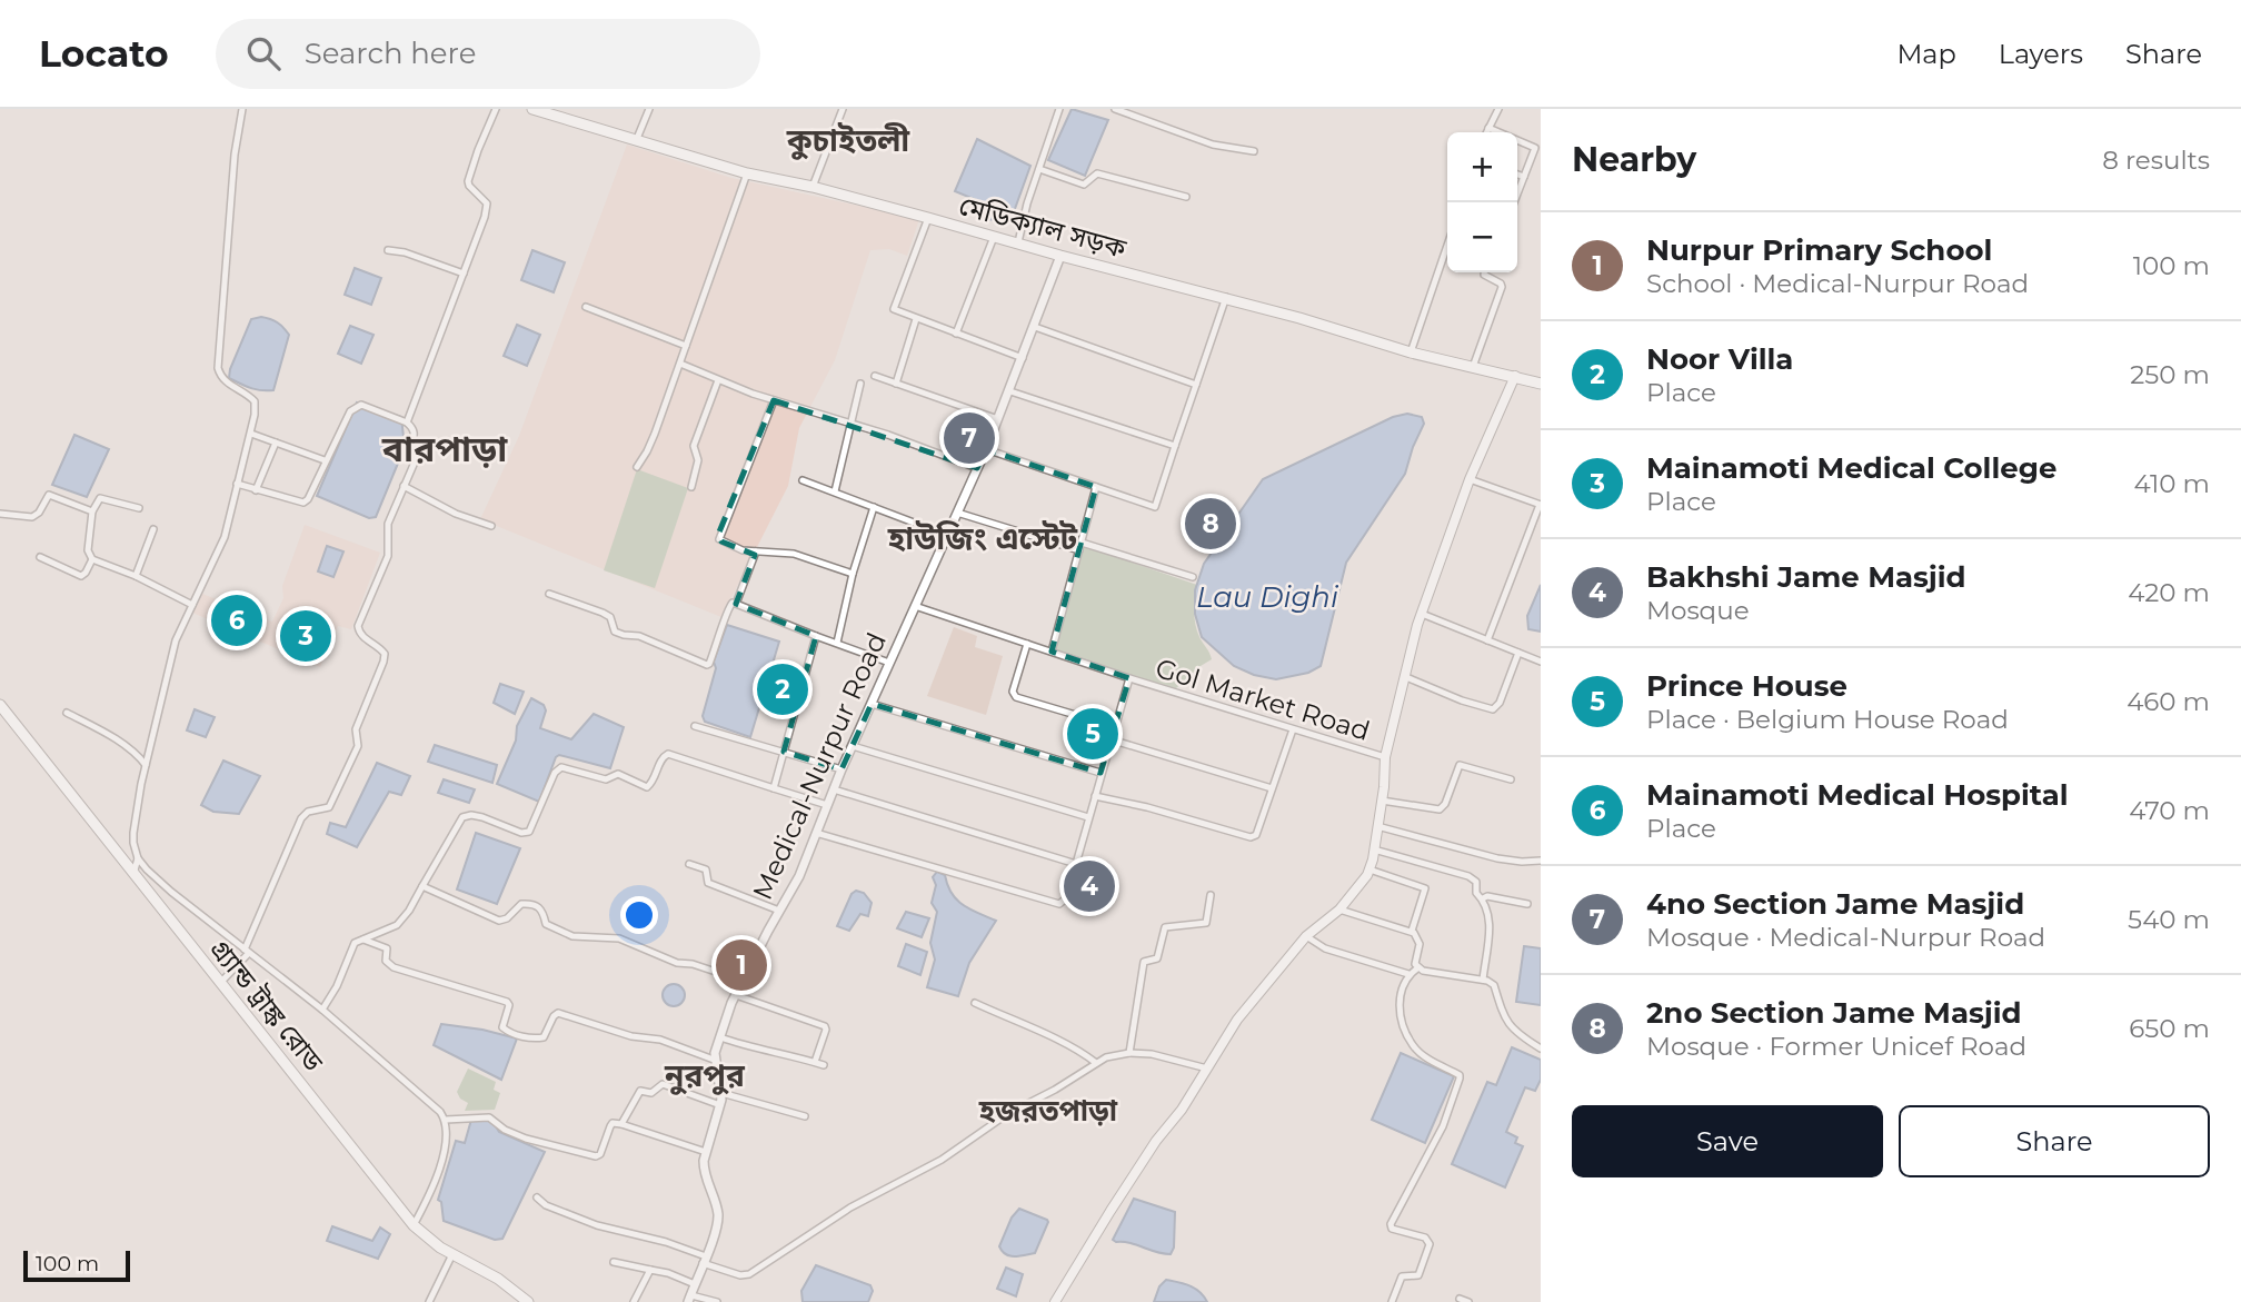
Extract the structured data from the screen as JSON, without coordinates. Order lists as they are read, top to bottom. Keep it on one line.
{"streets":{"main road":["মেডিক্যাল সড়ক","গ্র্যান্ড ট্রাঙ্ক রোড"],"street":["Gol Market Road","Medical-Nurpur Road"]},"crossings":[["মেডিক্যাল সড়ক","Medical-Nurpur Road"],["Gol Market Road","Medical-Nurpur Road"]],"districts":["কুচাইতলী","বারপাড়া","হাউজিং এস্টেট","নুরপুর","হজরতপাড়া"],"water":["Lau Dighi"],"scale_bar":"100 m","page":{"header":"Locato","search":"Search here","nav":["Map","Layers","Share"],"heading":["Nearby","8 results"],"map_buttons":["+","−"],"list":[{"mark":"1","name":"Nurpur Primary School","note":"School · Medical-Nurpur Road","value":"100 m"},{"mark":"2","name":"Noor Villa","note":"Place","value":"250 m"},{"mark":"3","name":"Mainamoti Medical College","note":"Place","value":"410 m"},{"mark":"4","name":"Bakhshi Jame Masjid","note":"Mosque","value":"420 m"},{"mark":"5","name":"Prince House","note":"Place · Belgium House Road","value":"460 m"},{"mark":"6","name":"Mainamoti Medical Hospital","note":"Place","value":"470 m"},{"mark":"7","name":"4no Section Jame Masjid","note":"Mosque · Medical-Nurpur Road","value":"540 m"},{"mark":"8","name":"2no Section Jame Masjid","note":"Mosque · Former Unicef Road","value":"650 m"}],"pins":["7","8","6","3","2","5","4","1"],"buttons":["Save","Share"],"scale":"100 m"}}
